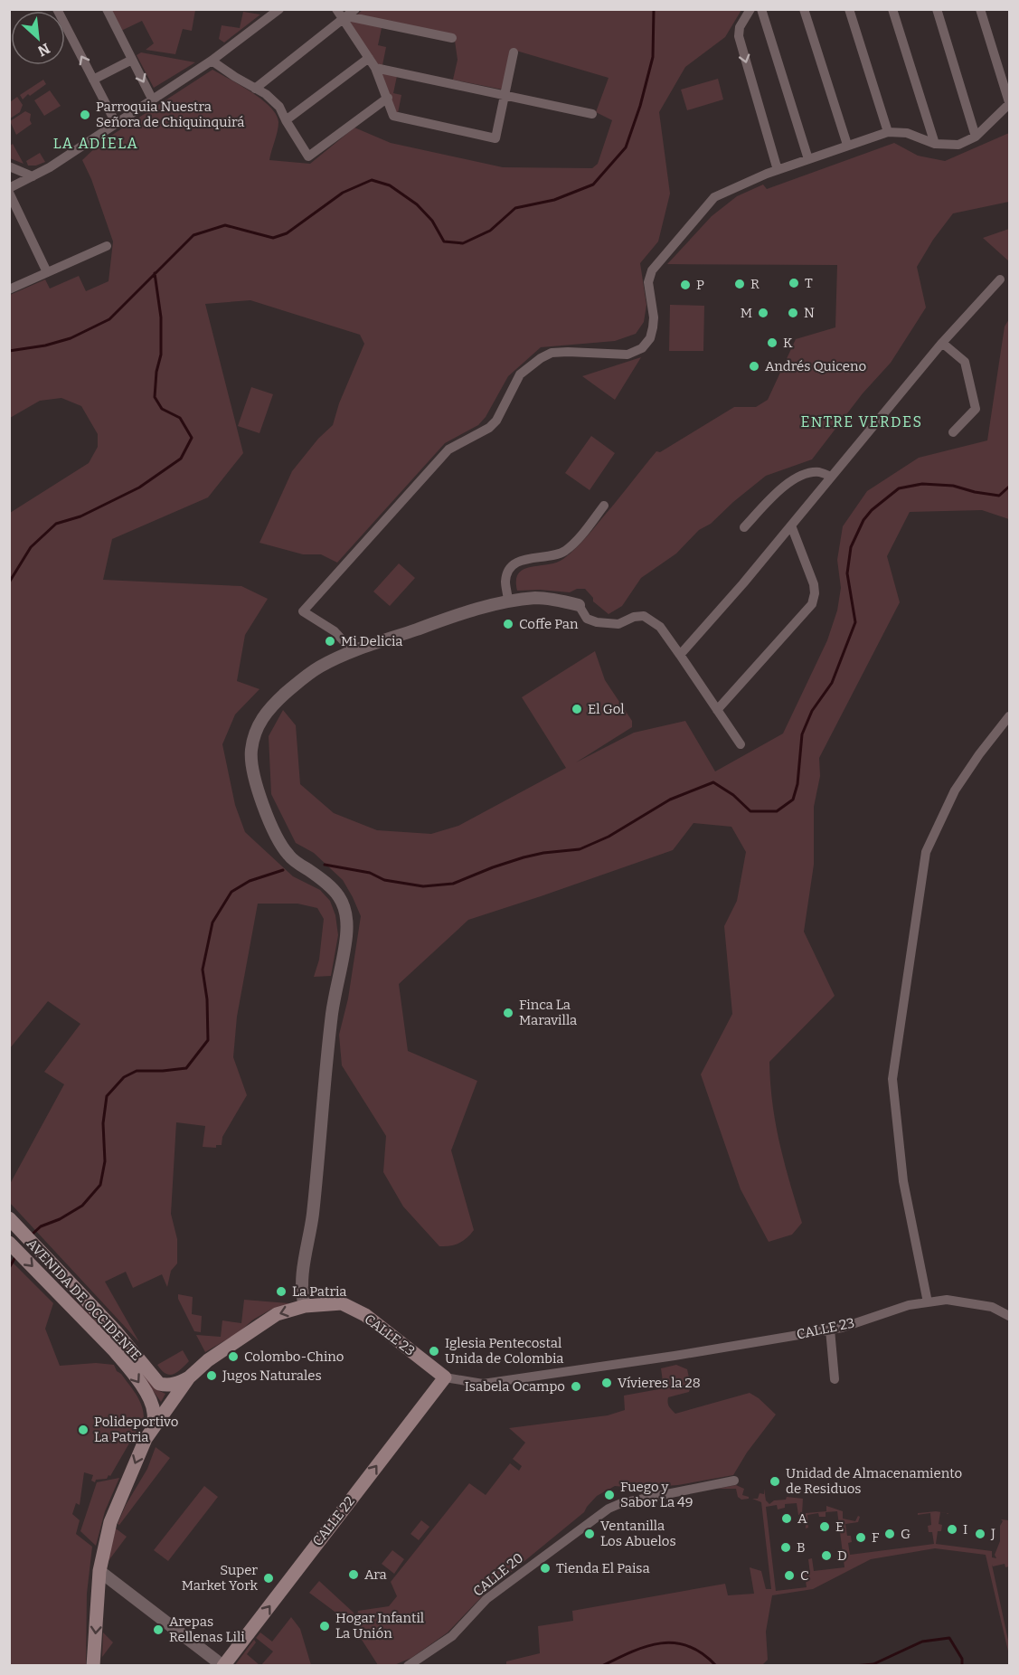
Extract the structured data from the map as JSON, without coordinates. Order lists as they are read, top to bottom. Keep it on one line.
{"streets":{"main road":["AVENIDA DE OCCIDENTE","CALLE 23","CALLE 22"],"street":["CALLE 20"]},"crossings":[["AVENIDA DE OCCIDENTE","CALLE 23"],["CALLE 23","CALLE 22"]],"one_way":["CALLE 22"],"districts":["LA ADÍELA","ENTRE VERDES"],"places":["Parroquia Nuestra Señora de Chiquinquirá","T","R","P","M","N","K","Andrés Quiceno","Coffe Pan","Mi Delicia","El Gol","Finca La Maravilla","La Patria","Iglesia Pentecostal Unida de Colombia","Colombo-Chino","Jugos Naturales","Vívieres la 28","Isabela Ocampo","Polideportivo La Patria","Unidad de Almacenamiento de Residuos","Fuego y Sabor La 49","A","E","I","Ventanilla Los Abuelos","G","J","F","B","D","Tienda El Paisa","Ara","C","Super Market York","Hogar Infantil La Unión","Arepas Rellenas Lili"],"north":"bottom right"}
